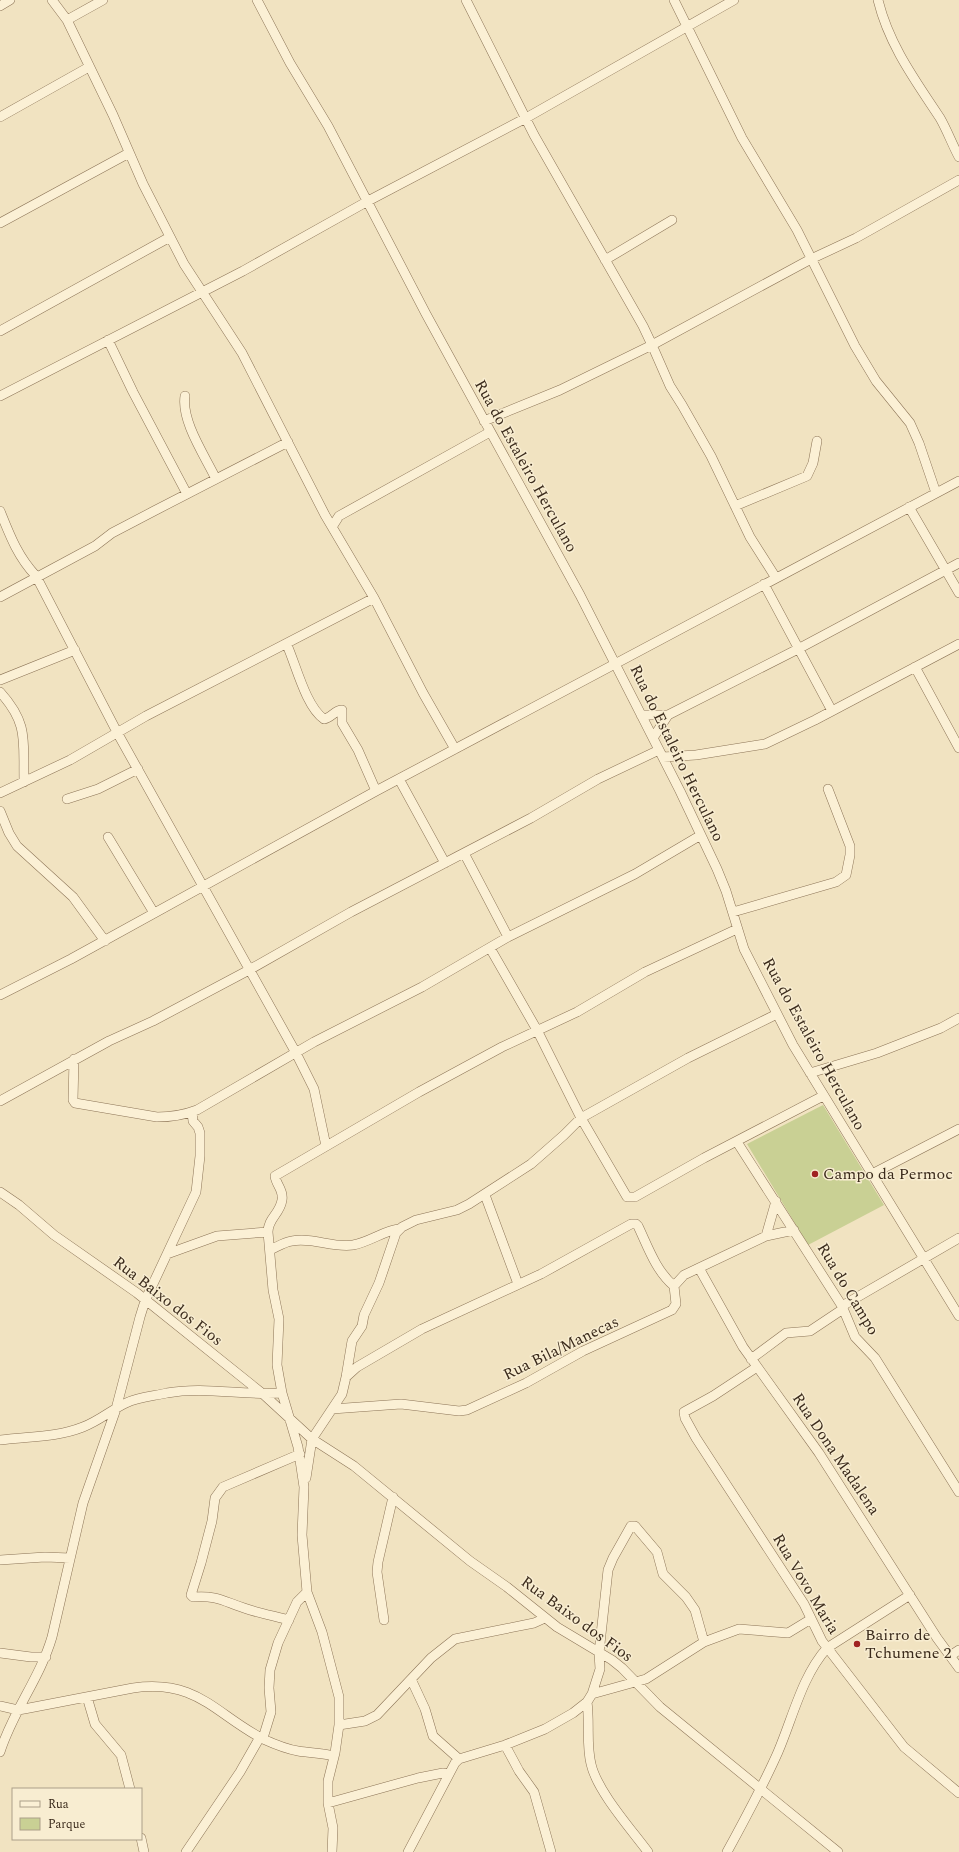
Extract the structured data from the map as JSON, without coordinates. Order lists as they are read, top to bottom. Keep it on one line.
{"streets":{"street":["Rua do Estaleiro Herculano","Rua do Campo","Rua Baixo dos Fios","Rua Bila/Manecas","Rua Dona Madalena","Rua Vovo Maria"]},"crossings":[["Rua Dona Madalena","Rua Vovo Maria"]],"places":["Campo da Permoc","Bairro de Tchumene 2"],"legend":["Rua","Parque"]}
